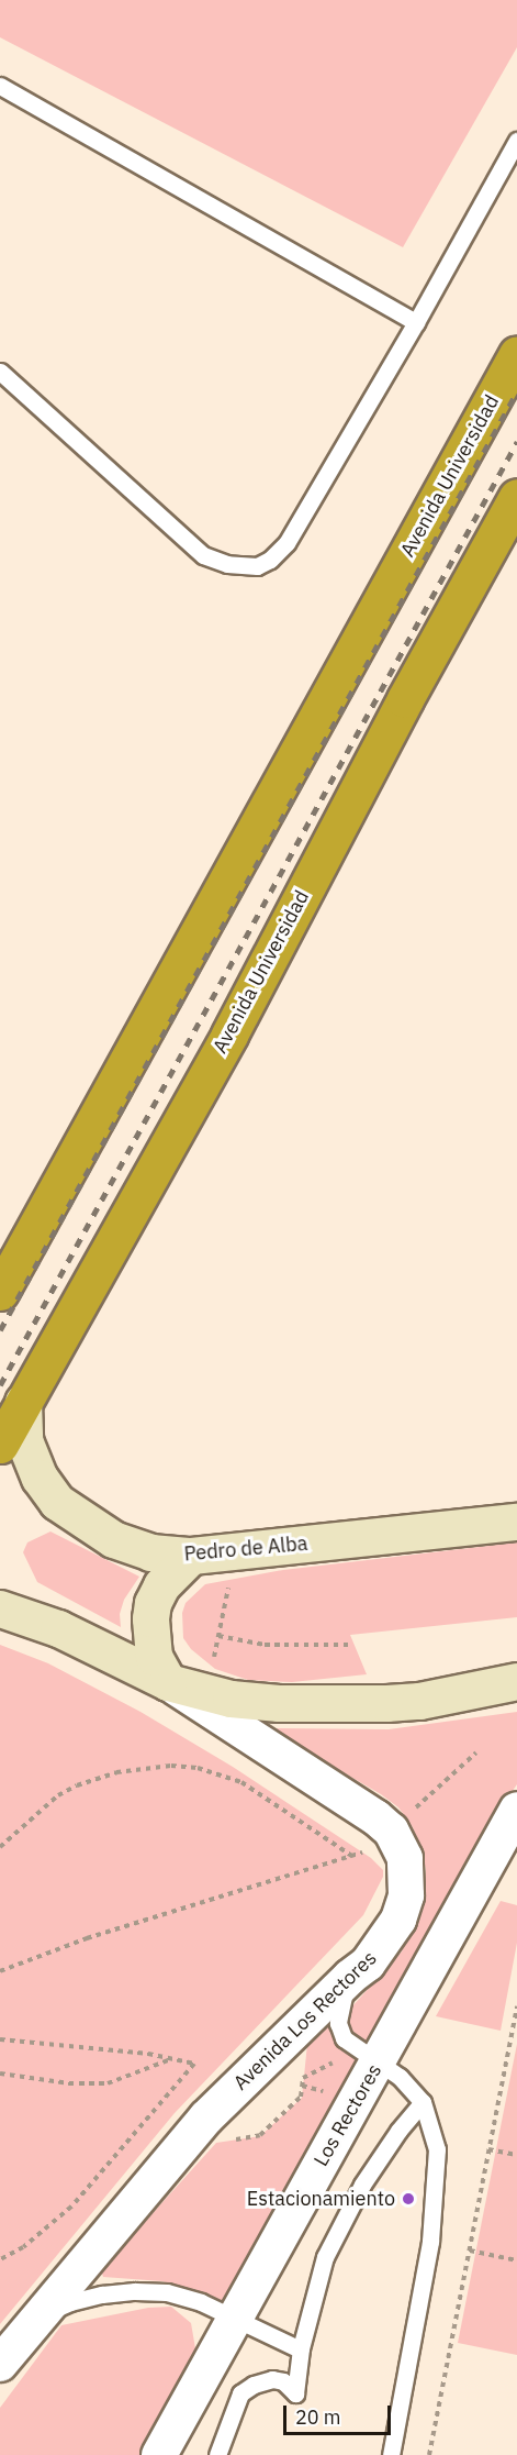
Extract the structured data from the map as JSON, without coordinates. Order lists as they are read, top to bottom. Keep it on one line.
{"streets":{"highway":["Avenida Universidad"],"street":["Pedro de Alba","Avenida Los Rectores","Los Rectores"]},"crossings":[["Avenida Universidad","Pedro de Alba"]],"places":["Estacionamiento"],"scale_bar":"20 m"}
